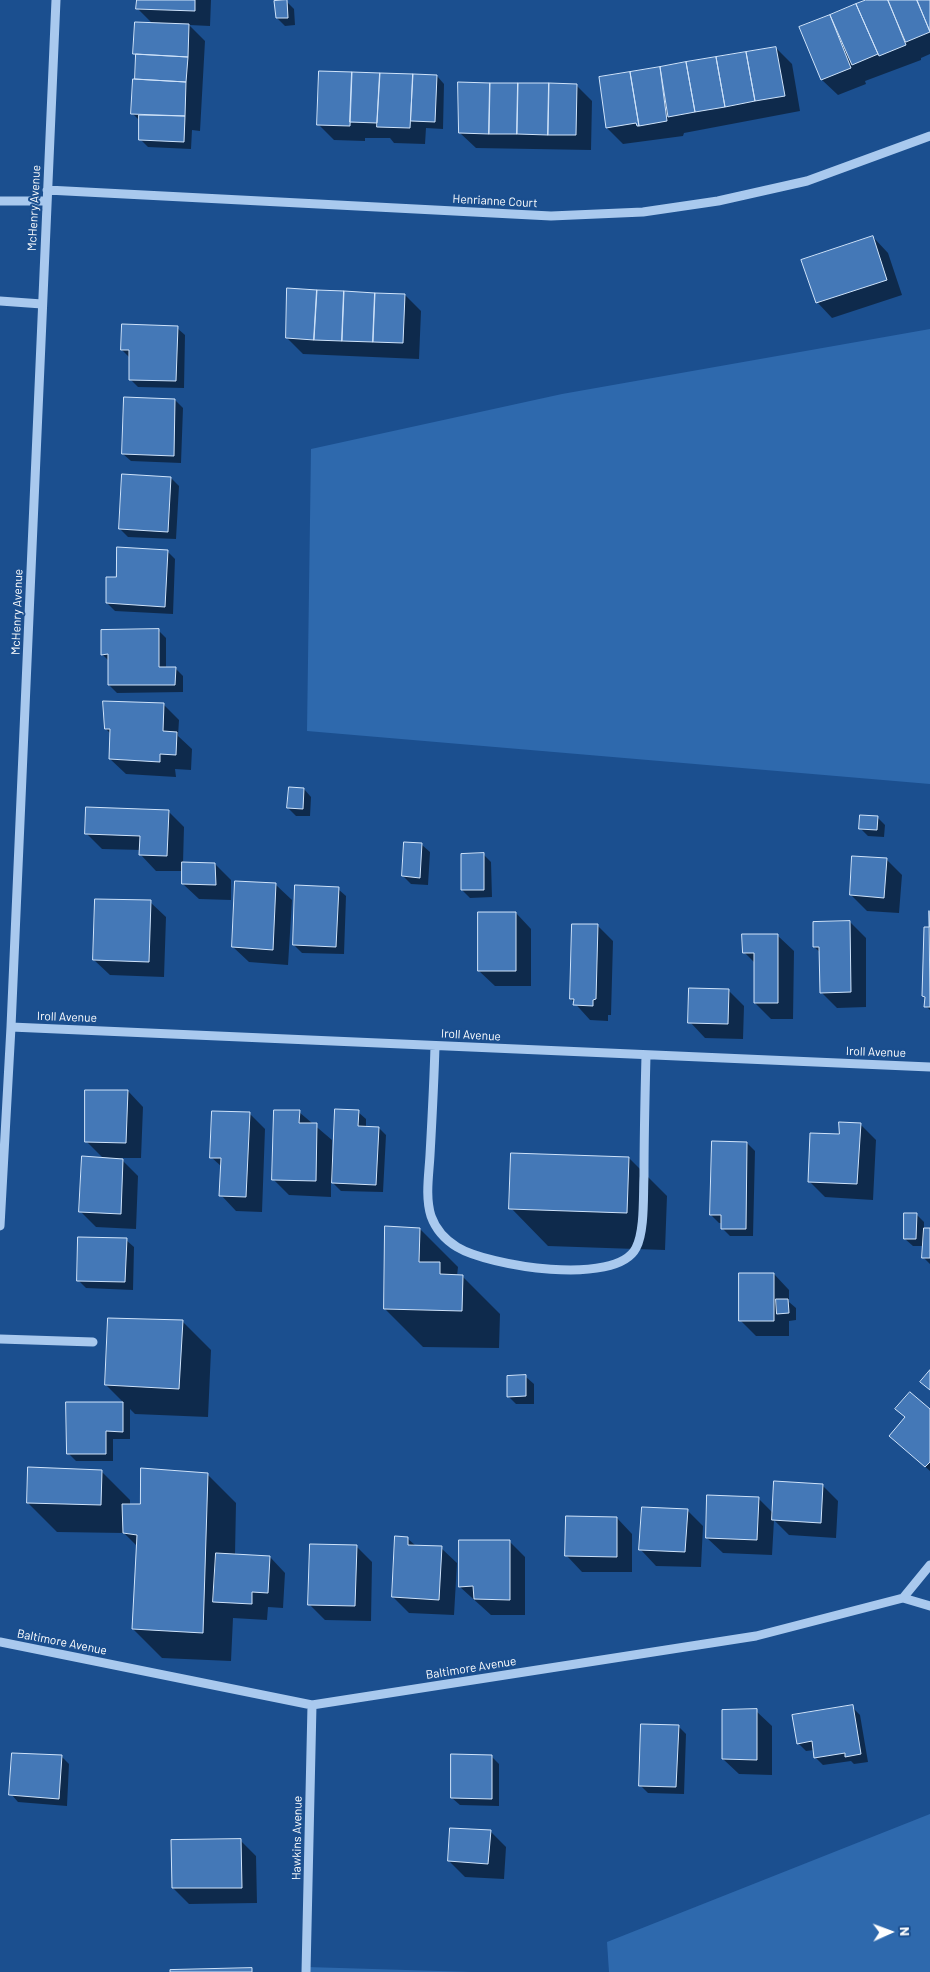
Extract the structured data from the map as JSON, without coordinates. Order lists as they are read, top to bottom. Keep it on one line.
{"streets":{"street":["Henrianne Court","McHenry Avenue","Iroll Avenue","Baltimore Avenue","Hawkins Avenue"]},"crossings":[["Henrianne Court","McHenry Avenue"],["McHenry Avenue","Iroll Avenue"],["Baltimore Avenue","Hawkins Avenue"]],"north":"right"}
